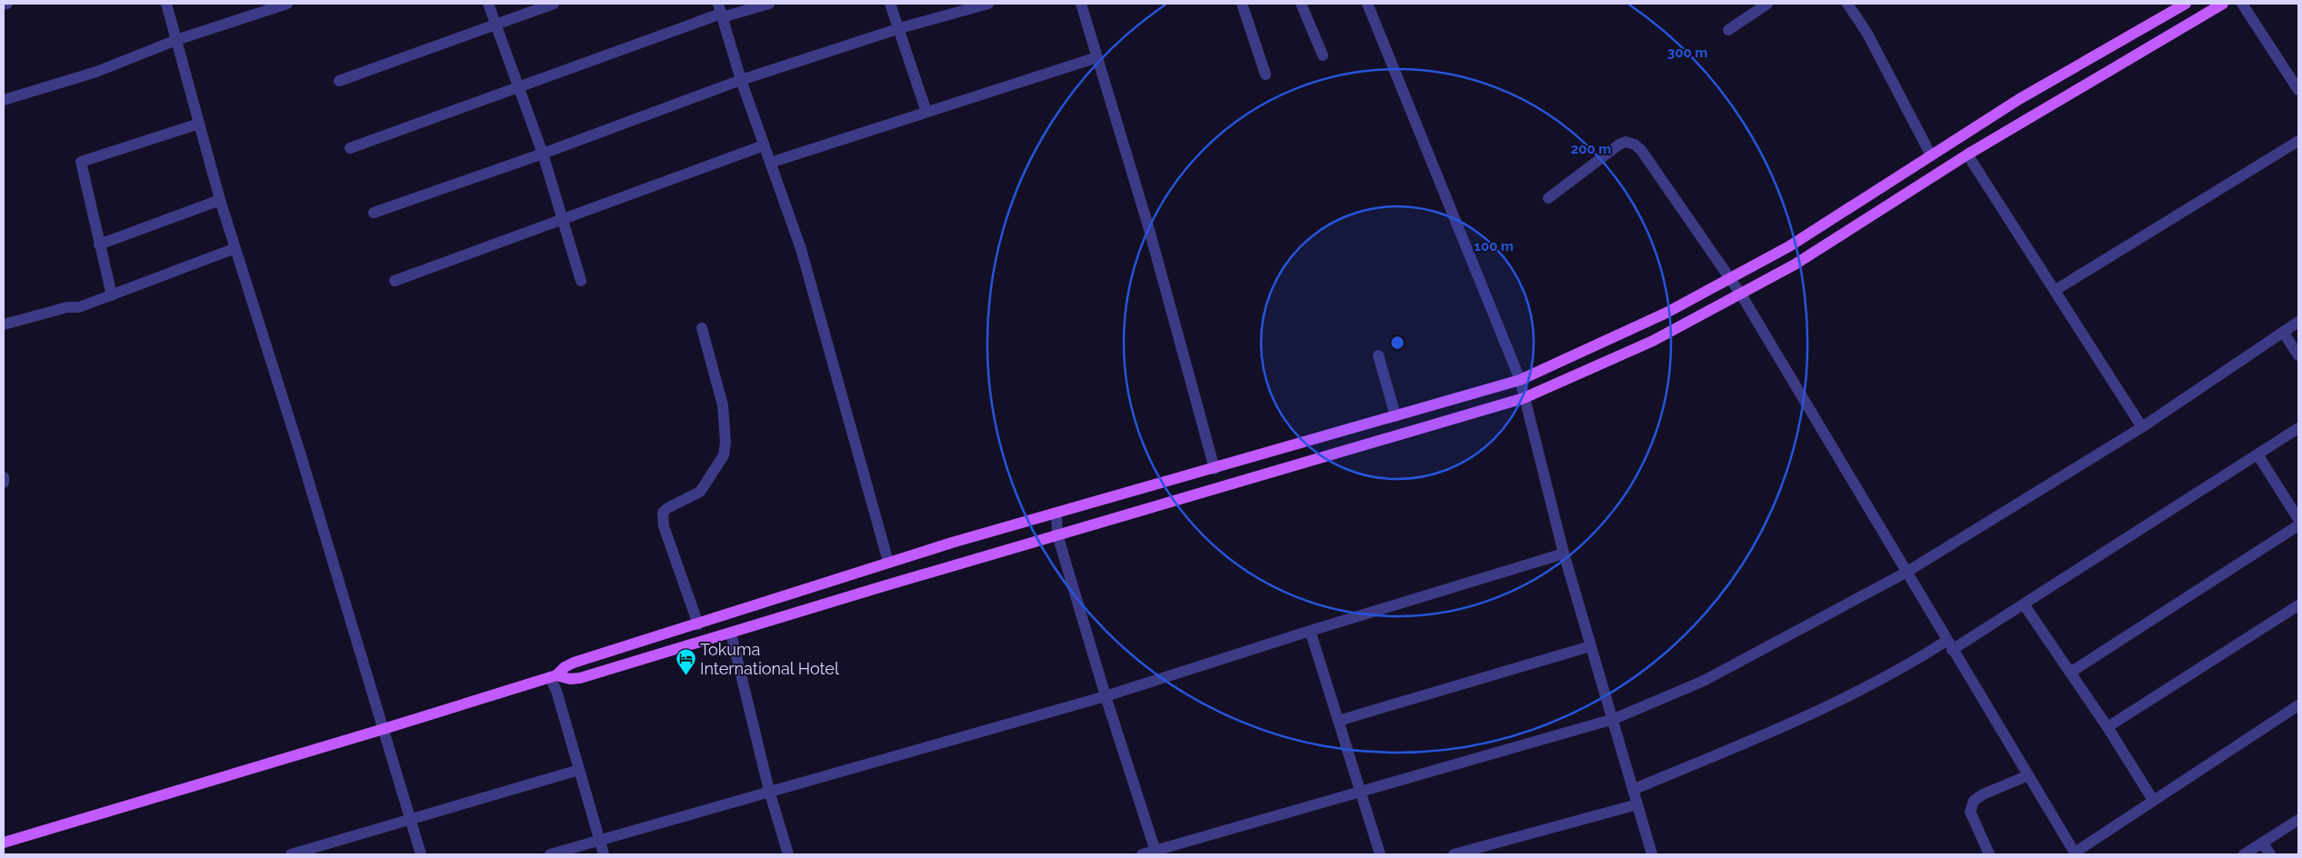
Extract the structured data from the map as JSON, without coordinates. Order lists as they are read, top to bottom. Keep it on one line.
{"places":{"hotel":["Tokuma International Hotel"]},"rings":["300 m","200 m","100 m"]}
